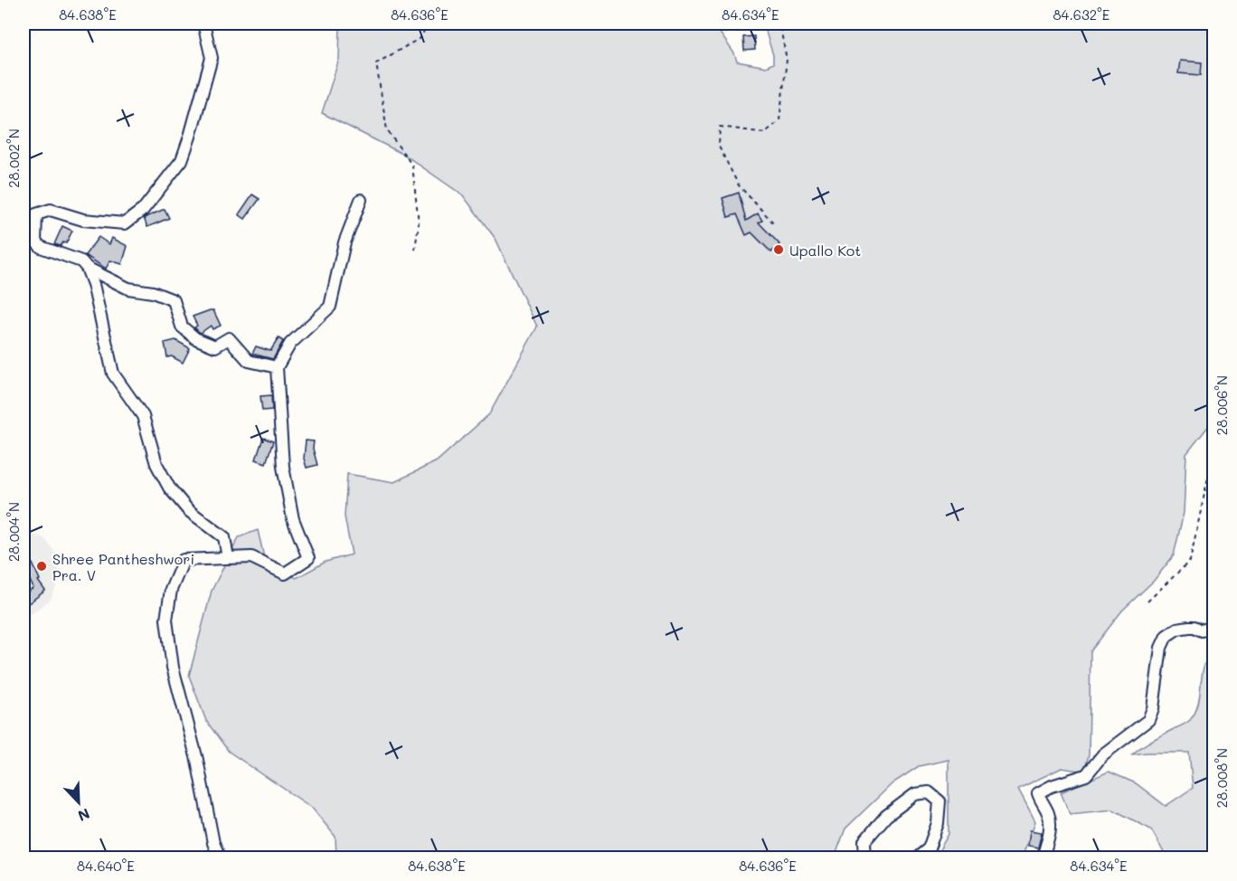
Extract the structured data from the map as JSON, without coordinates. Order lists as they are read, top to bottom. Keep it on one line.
{"places":["Upallo Kot","Shree Pantheshwori Pra. V"],"north":"bottom right","coordinates":["84.638°E","84.636°E","84.634°E","84.632°E","28.002°N","28.006°N","28.004°N","28.008°N","84.640°E"]}
